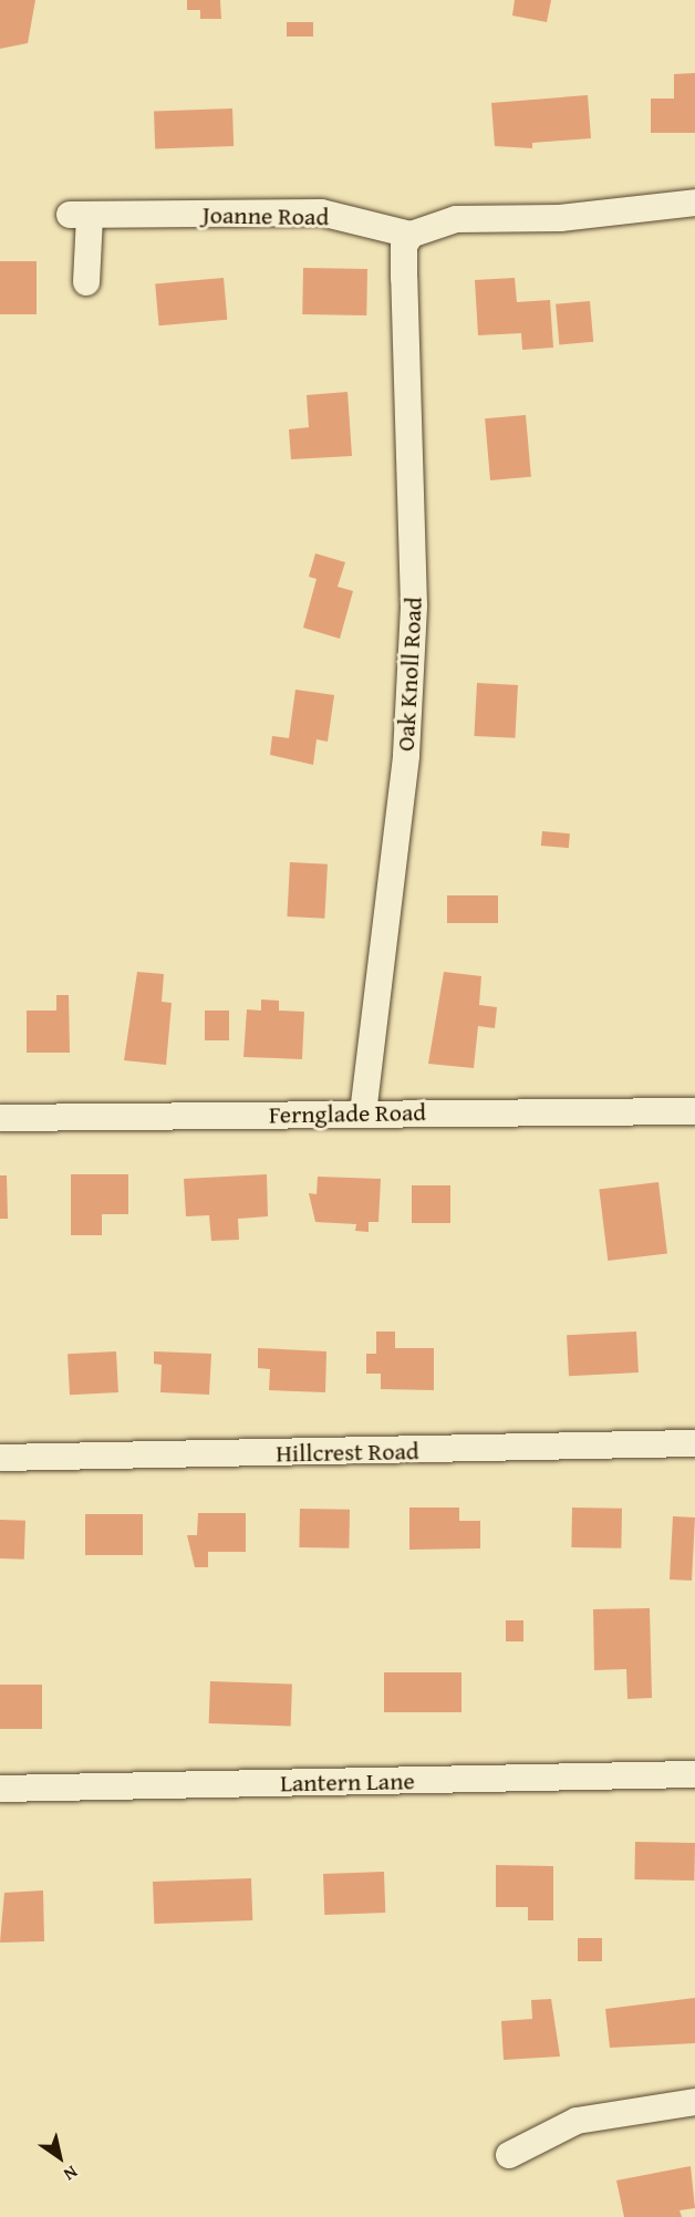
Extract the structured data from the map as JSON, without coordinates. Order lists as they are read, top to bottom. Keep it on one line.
{"streets":{"street":["Joanne Road","Oak Knoll Road","Fernglade Road","Hillcrest Road","Lantern Lane"]},"crossings":[["Joanne Road","Oak Knoll Road"],["Oak Knoll Road","Fernglade Road"]],"north":"bottom right"}
